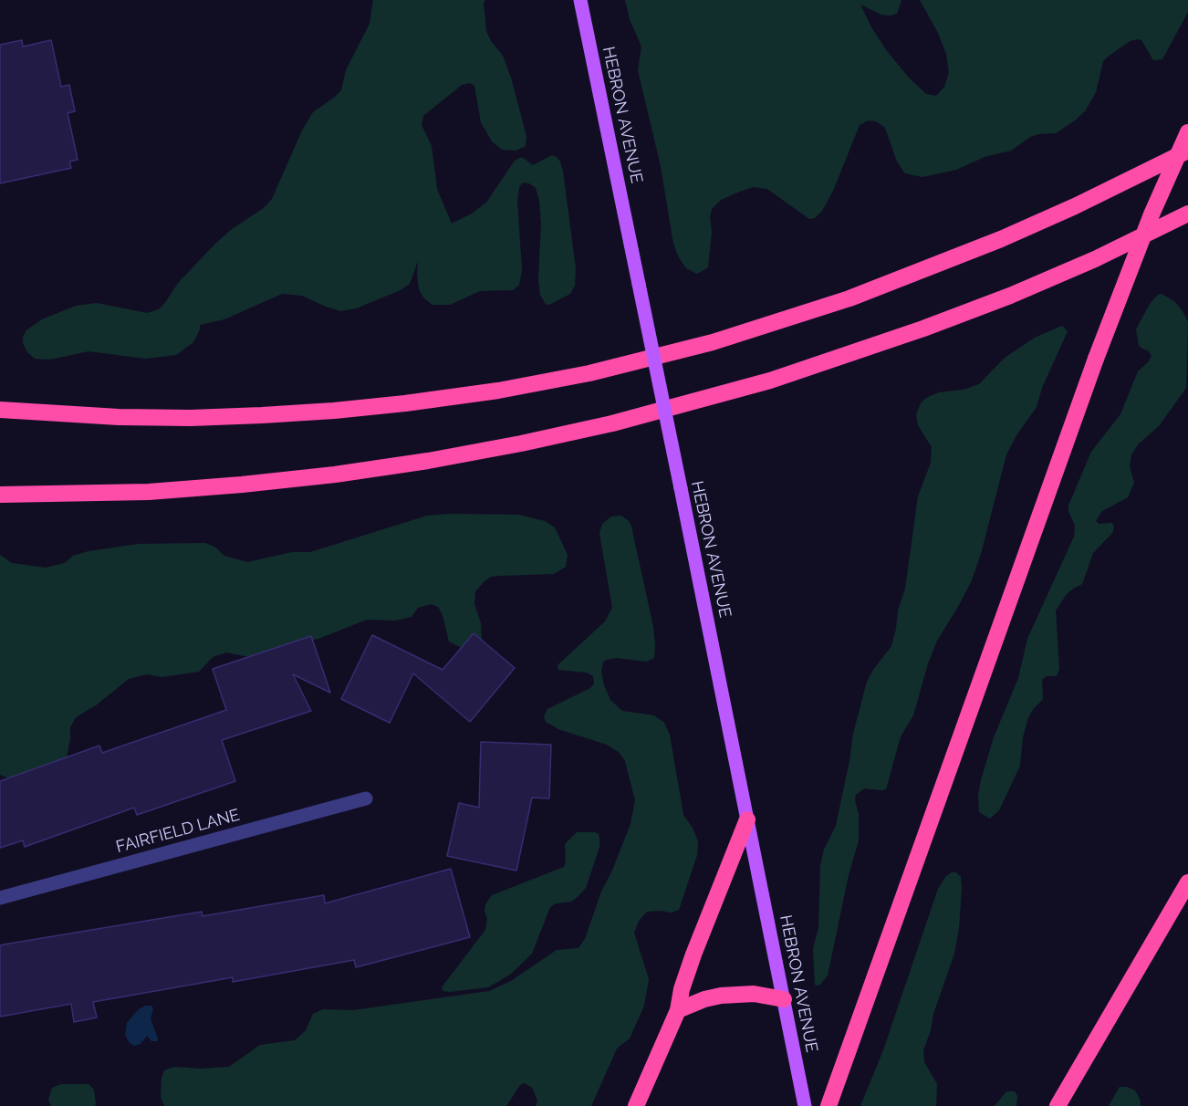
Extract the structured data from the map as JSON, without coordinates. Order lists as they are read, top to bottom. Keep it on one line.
{"streets":{"main road":["HEBRON AVENUE"],"street":["FAIRFIELD LANE"]}}
